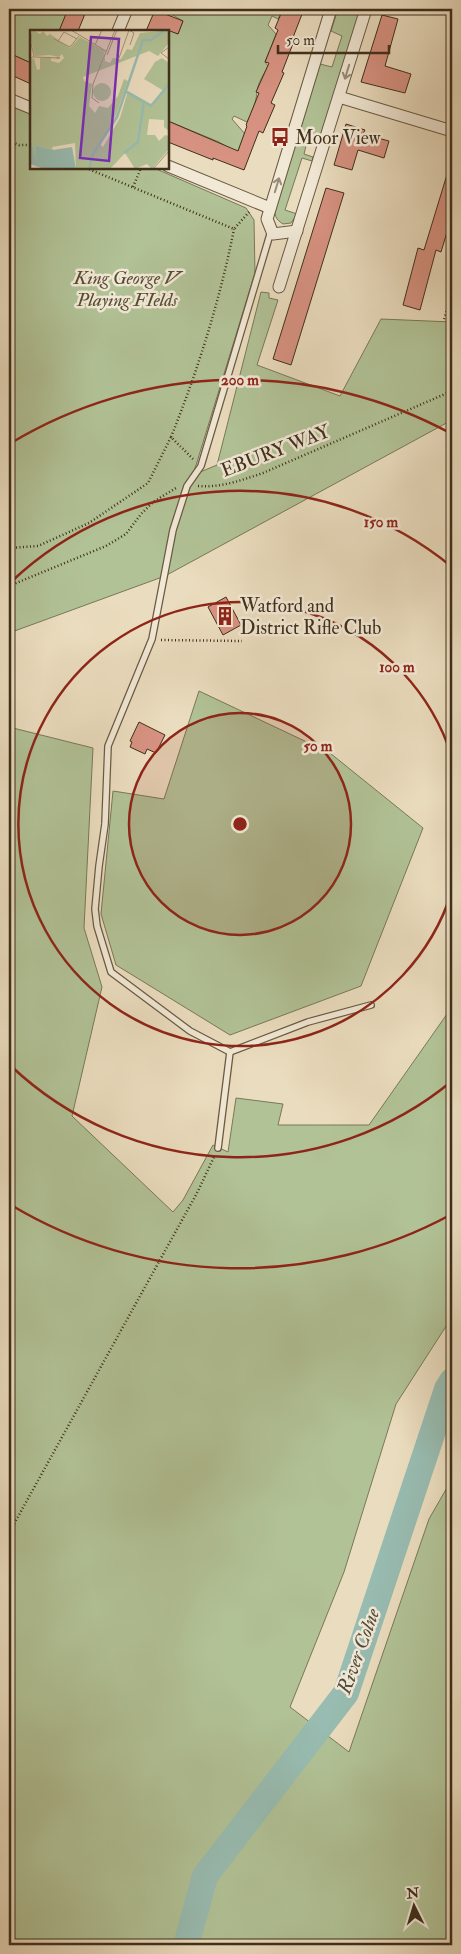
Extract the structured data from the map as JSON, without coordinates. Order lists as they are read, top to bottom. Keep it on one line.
{"streets":{"path":["EBURY WAY"]},"water":["River Colne"],"parks":["King George V Playing FIelds"],"places":{"bus stop":["Moor View"],"building":["Watford and District Rifle Club"]},"scale_bar":"50 m","north":"top","rings":["200 m","150 m","100 m","50 m"]}
